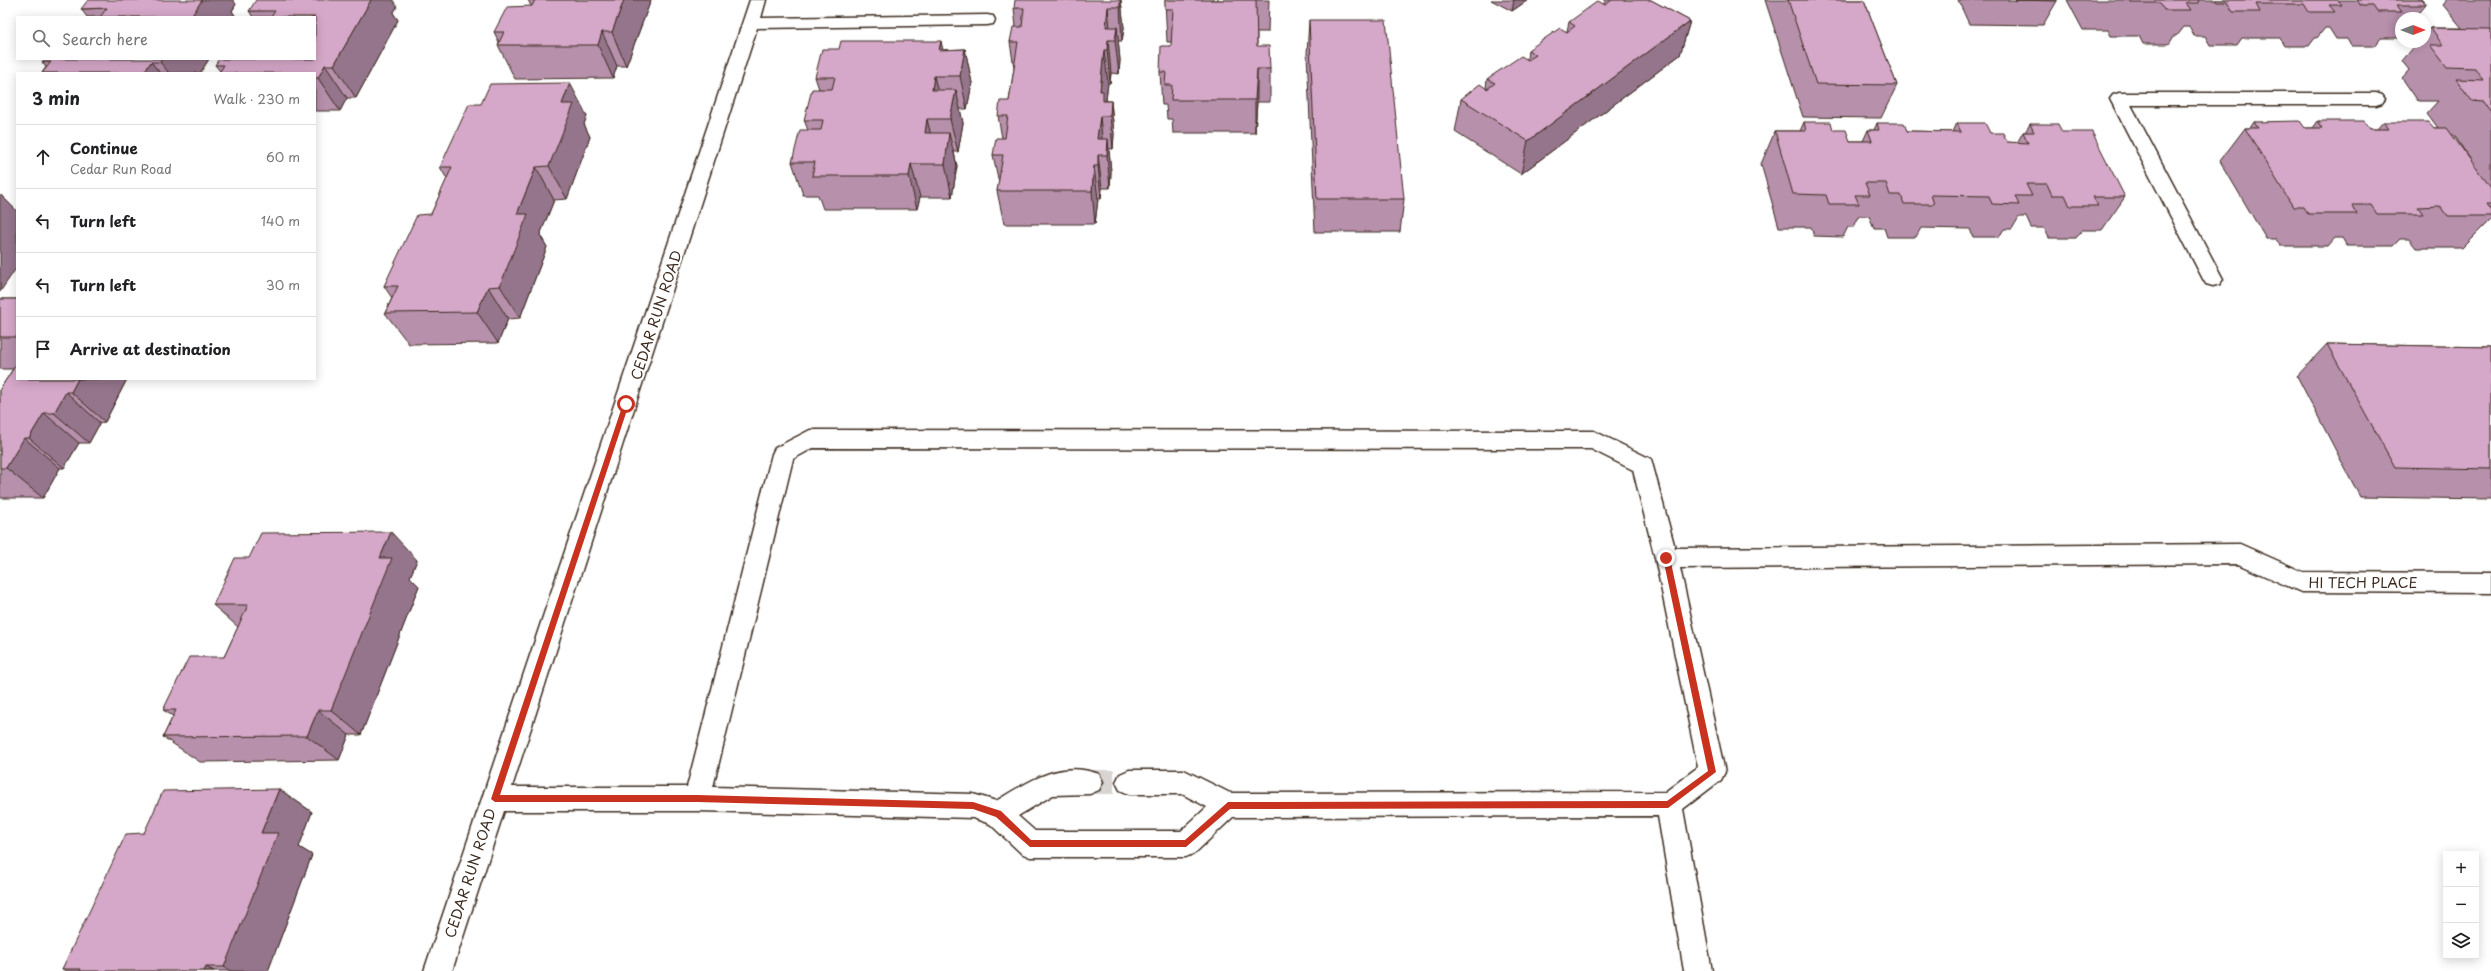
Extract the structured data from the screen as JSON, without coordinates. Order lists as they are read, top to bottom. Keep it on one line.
{"streets":{"street":["CEDAR RUN ROAD","HI TECH PLACE"]},"north":"right","page":{"search":"Search here","heading":["3 min","Walk · 230 m"],"list":[["Continue","Cedar Run Road","60 m"],["Turn left","140 m"],["Turn left","30 m"],"Arrive at destination"],"map_buttons":["+","−"]}}
